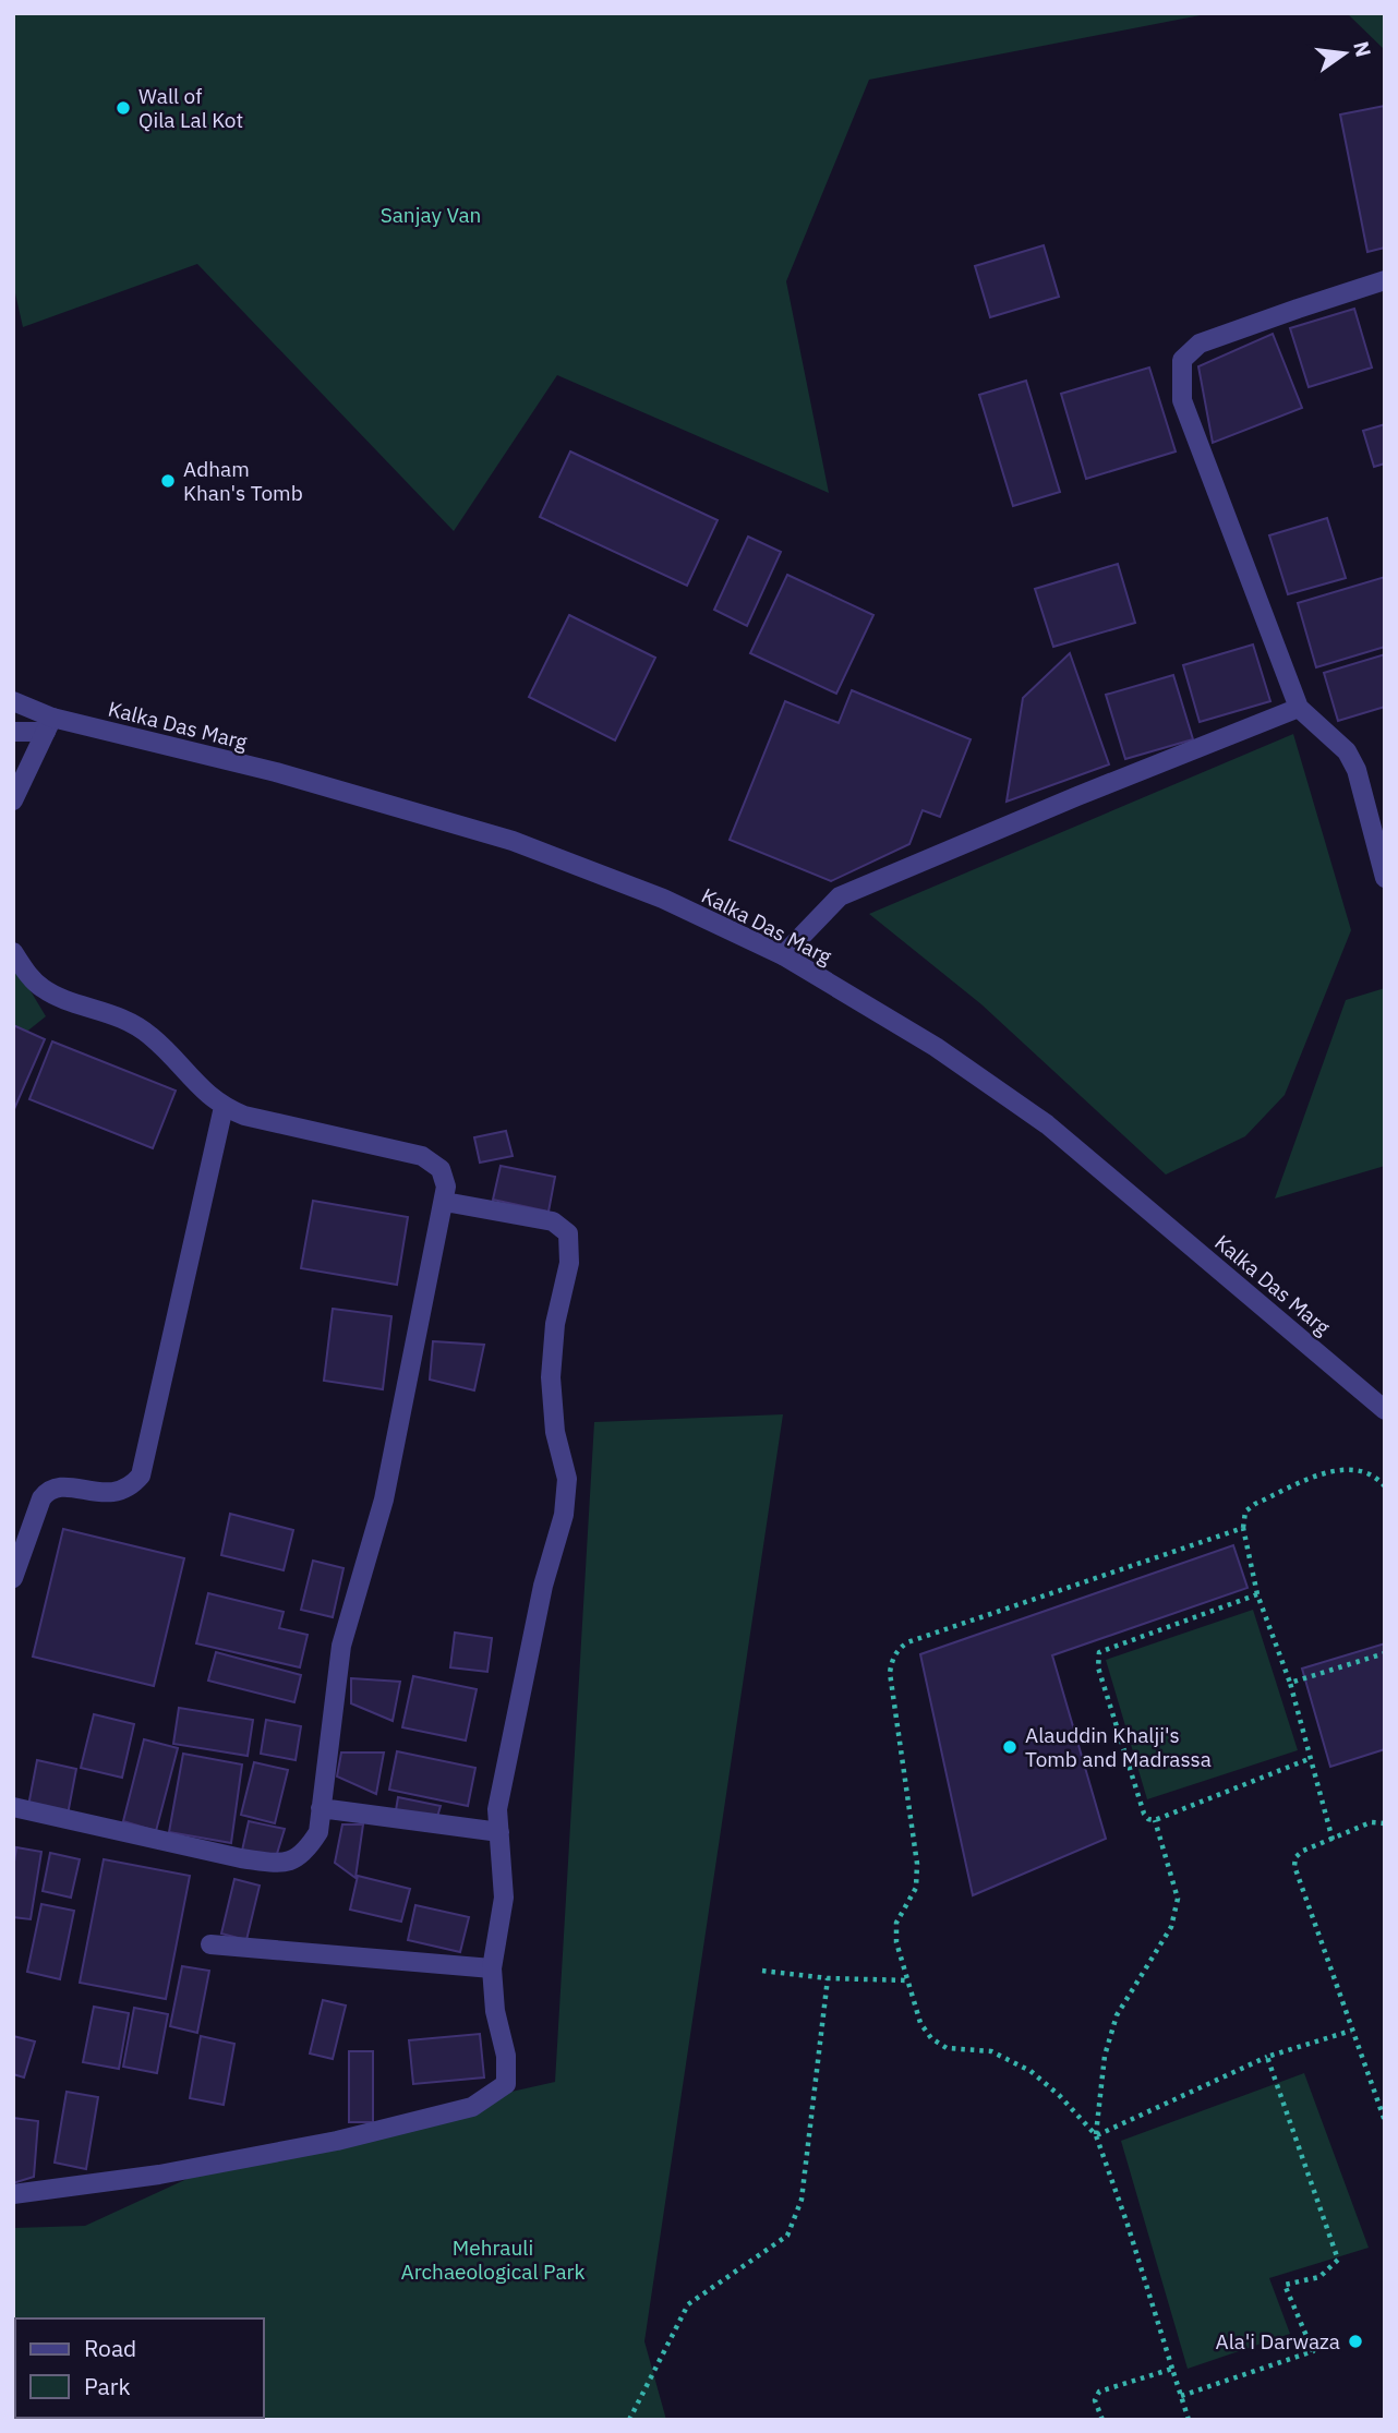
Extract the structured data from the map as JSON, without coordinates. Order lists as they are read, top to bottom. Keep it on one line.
{"streets":{"street":["Kalka Das Marg"]},"parks":["Sanjay Van","Mehrauli Archaeological Park"],"places":["Wall of Qila Lal Kot","Adham Khan's Tomb","Alauddin Khalji's Tomb and Madrassa","Ala'i Darwaza"],"legend":["Road","Park"],"north":"right"}
